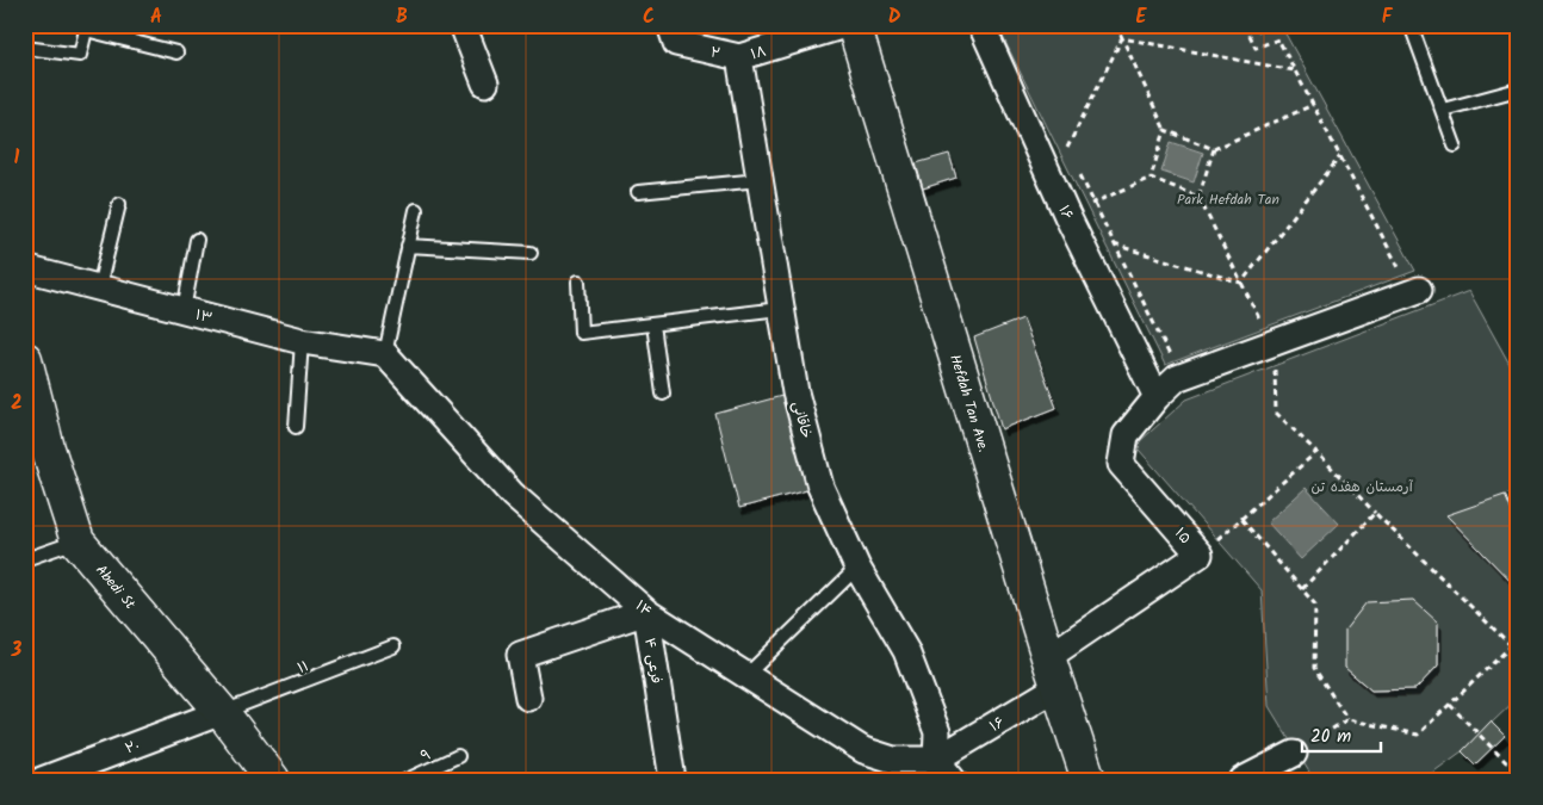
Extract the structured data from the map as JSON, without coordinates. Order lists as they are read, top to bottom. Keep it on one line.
{"streets":{"main road":["Hefdah Tan Ave.","Abedi St"],"street":["۲","۱۸","۱۶","۱۳","خاقانی","۱۵","۱۴","فرعی ۴","۲۰"],"lane":["۱۱","۹"]},"crossings":[["۲","۱۸"],["۲","خاقانی"],["۱۸","خاقانی"],["۱۶","Hefdah Tan Ave."],["۱۶","خاقانی"],["۱۶","۱۵"],["۱۶","۱۴"],["۱۳","۱۴"],["Hefdah Tan Ave.","۱۵"],["خاقانی","۱۴"],["Abedi St","۱۱"],["Abedi St","۲۰"],["۱۴","فرعی ۴"],["۱۱","۲۰"]],"parks":["Park Hefdah Tan","آرمستان هفده تن"],"scale_bar":"20 m","grid":{"columns":["A","B","C","D","E","F"],"rows":["1","2","3"]}}
